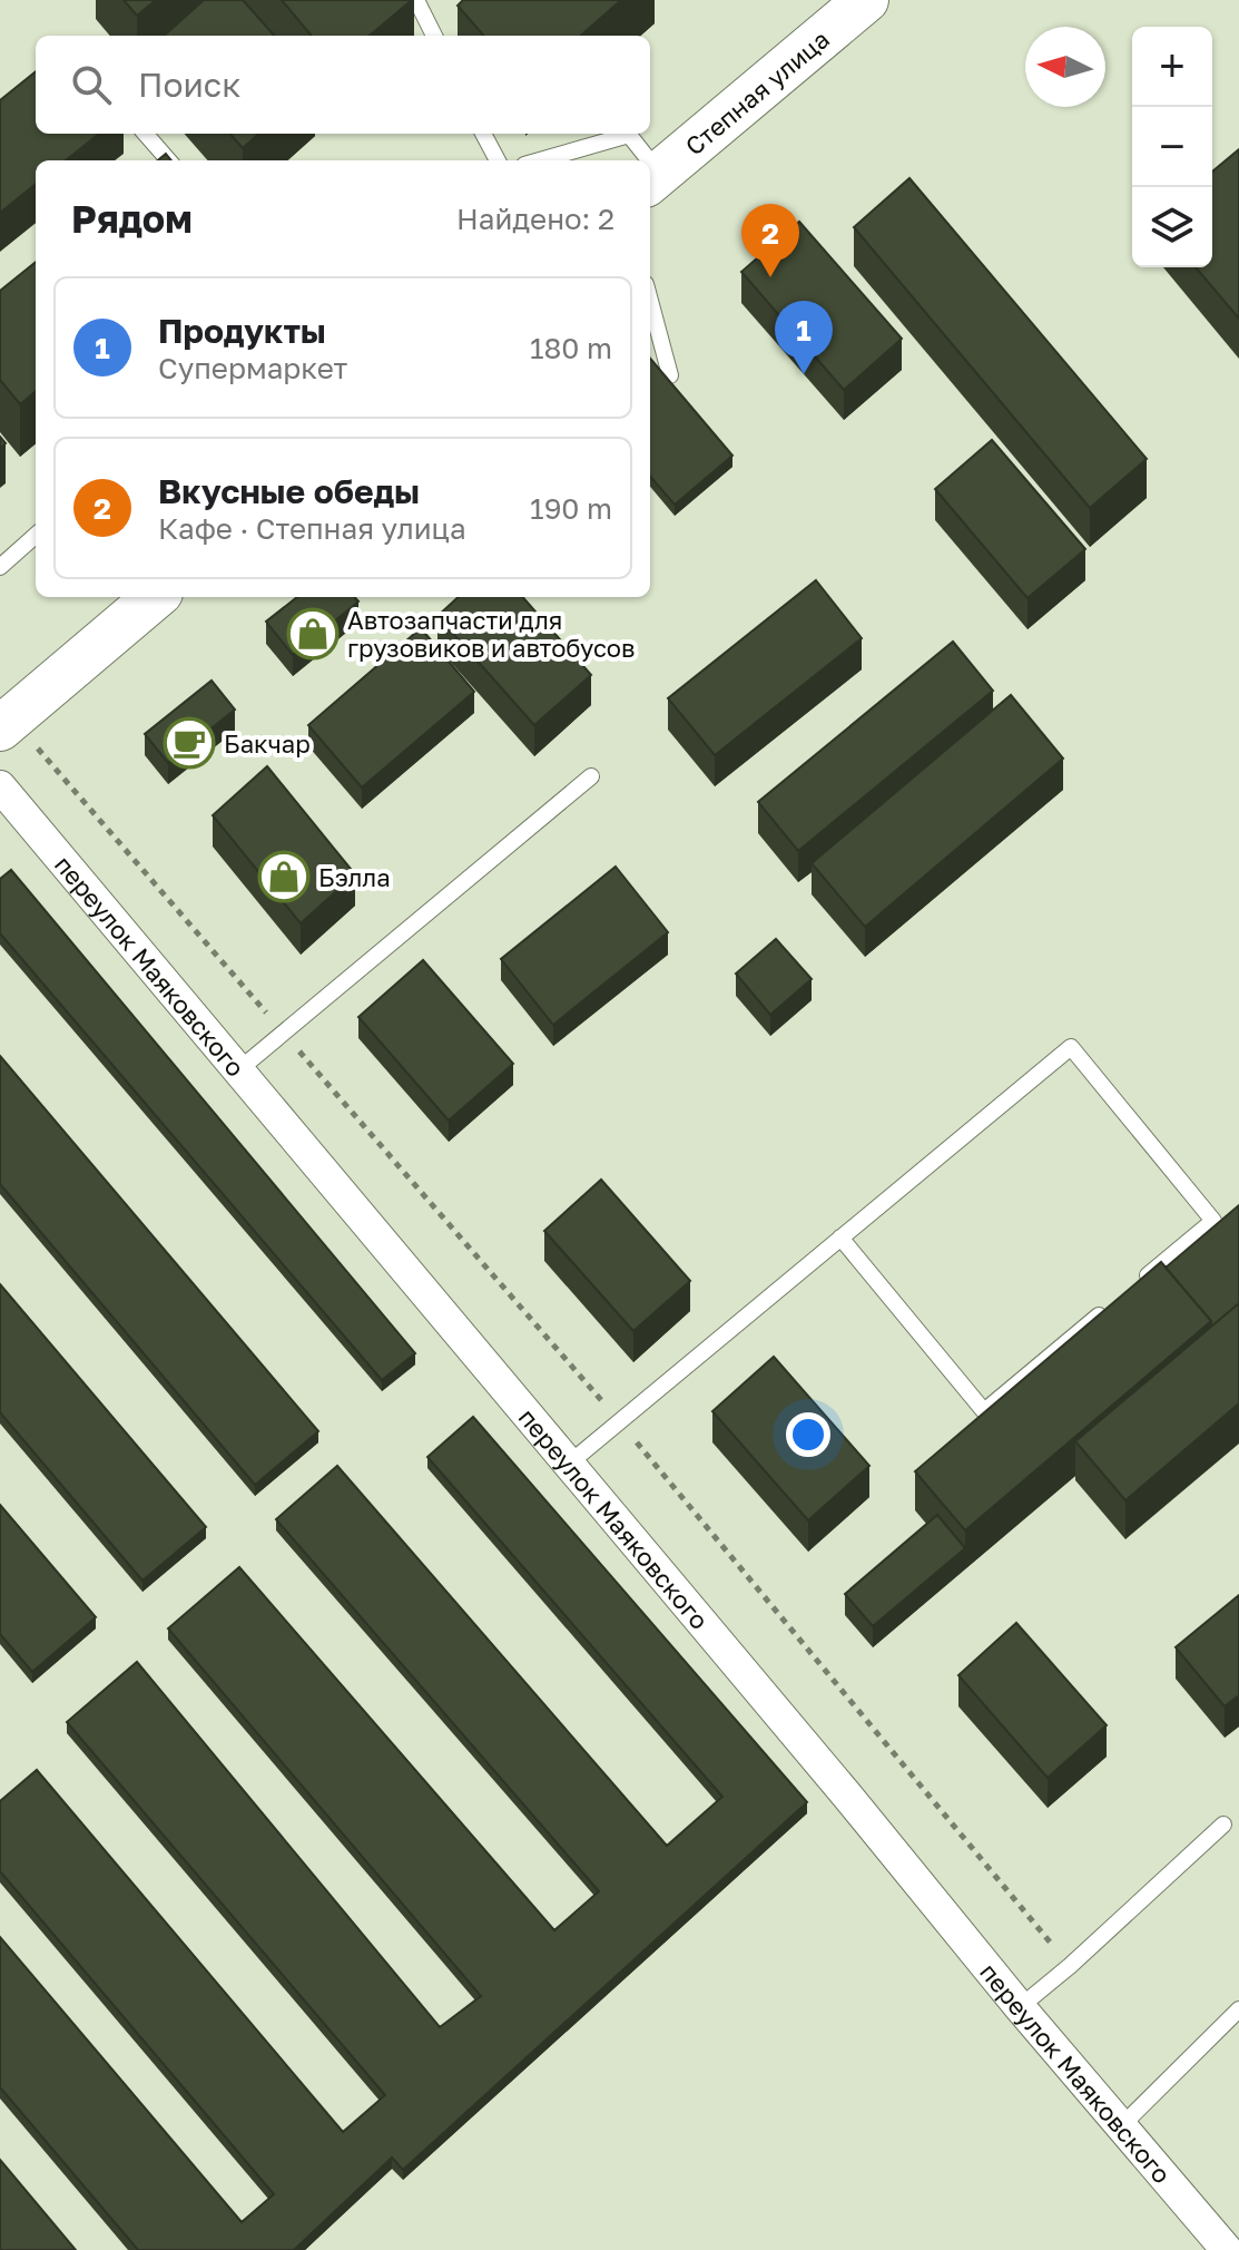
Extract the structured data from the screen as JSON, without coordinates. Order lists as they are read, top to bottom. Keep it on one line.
{"streets":{"main road":["Степная улица"],"street":["переулок Маяковского"]},"places":{"shop":["Автозапчасти для грузовиков и автобусов","Бэлла"],"cafe":["Бакчар"]},"north":"left","page":{"map_buttons":["+","−"],"search":"Поиск","heading":["Рядом","Найдено: 2"],"pins":["2","1"],"list":[{"mark":"1","name":"Продукты","note":"Супермаркет","value":"180 m"},{"mark":"2","name":"Вкусные обеды","note":"Кафе · Степная улица","value":"190 m"}]}}
